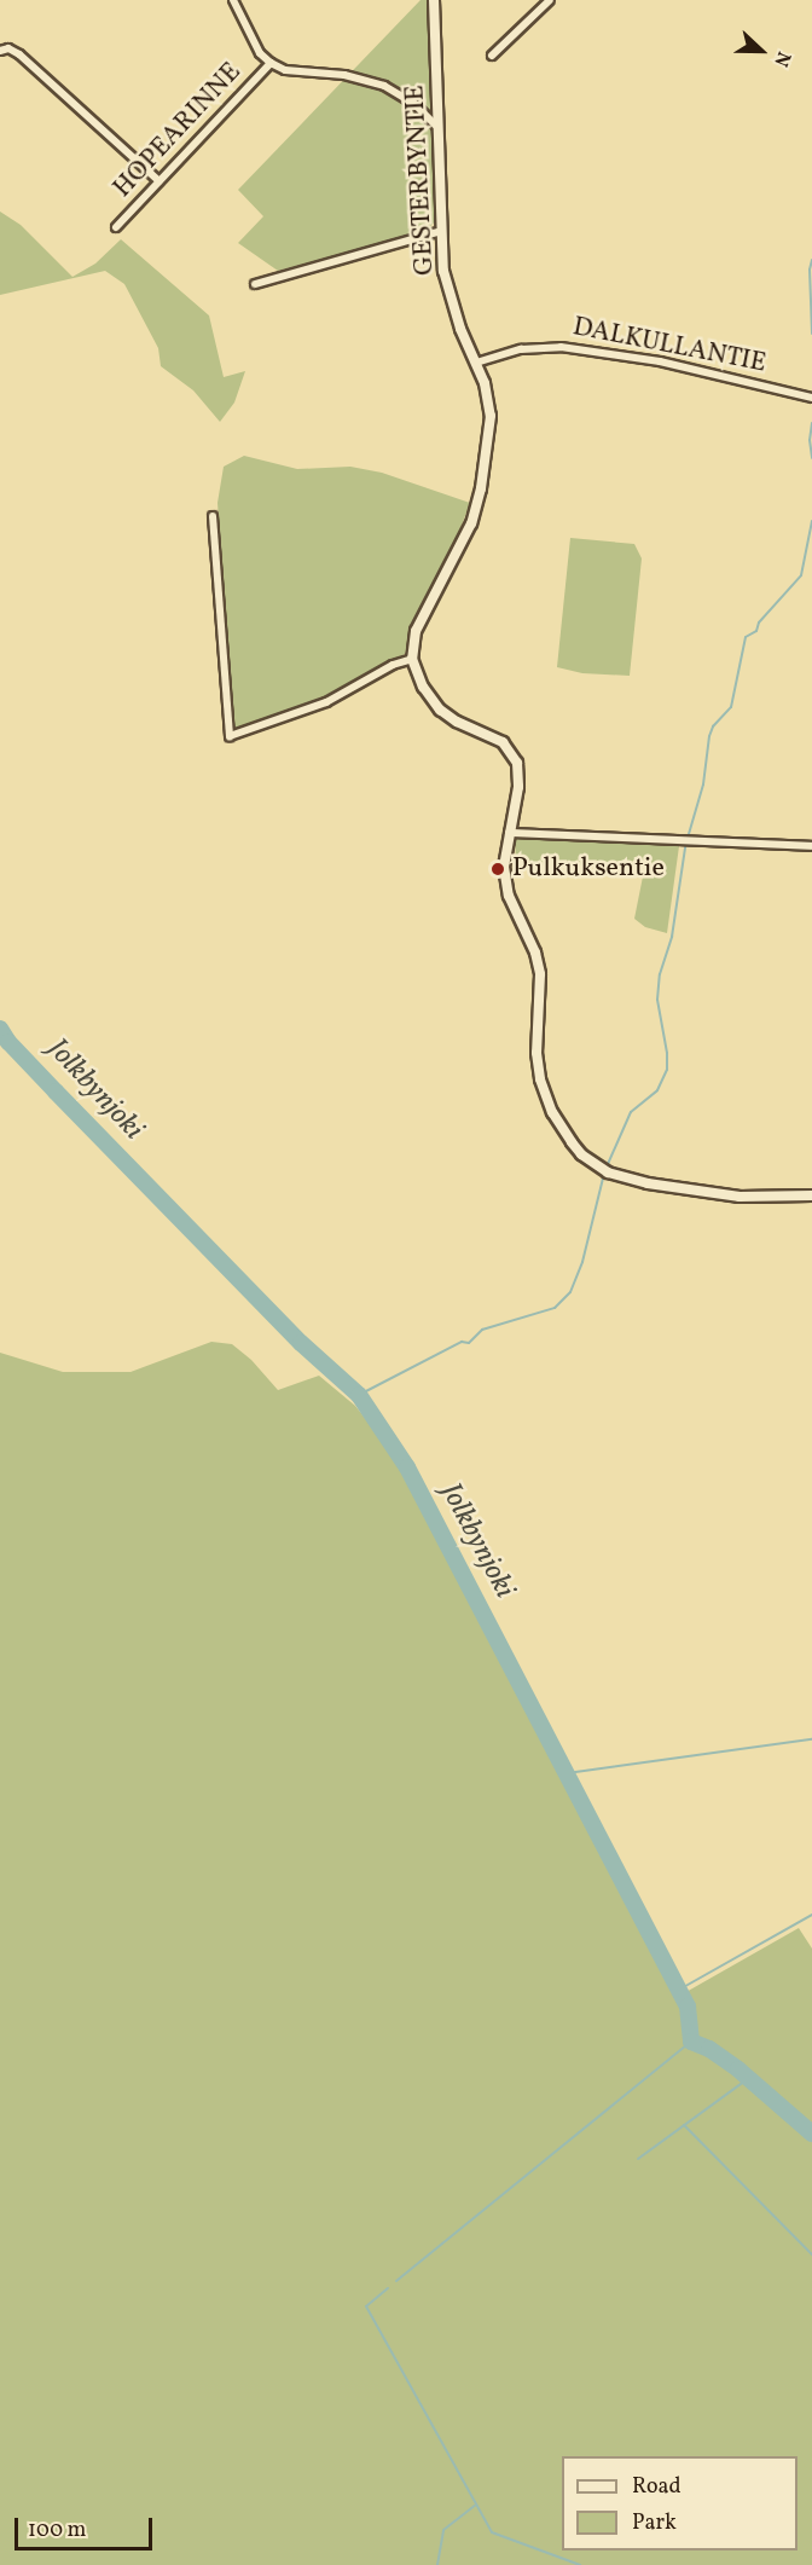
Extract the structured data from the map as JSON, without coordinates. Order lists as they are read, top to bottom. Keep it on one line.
{"streets":{"street":["HOPEARINNE","GESTERBYNTIE","DALKULLANTIE"]},"crossings":[["GESTERBYNTIE","DALKULLANTIE"]],"water":["Jolkbynjoki"],"places":["Pulkuksentie"],"legend":["Road","Park"],"scale_bar":"100 m","north":"right"}
